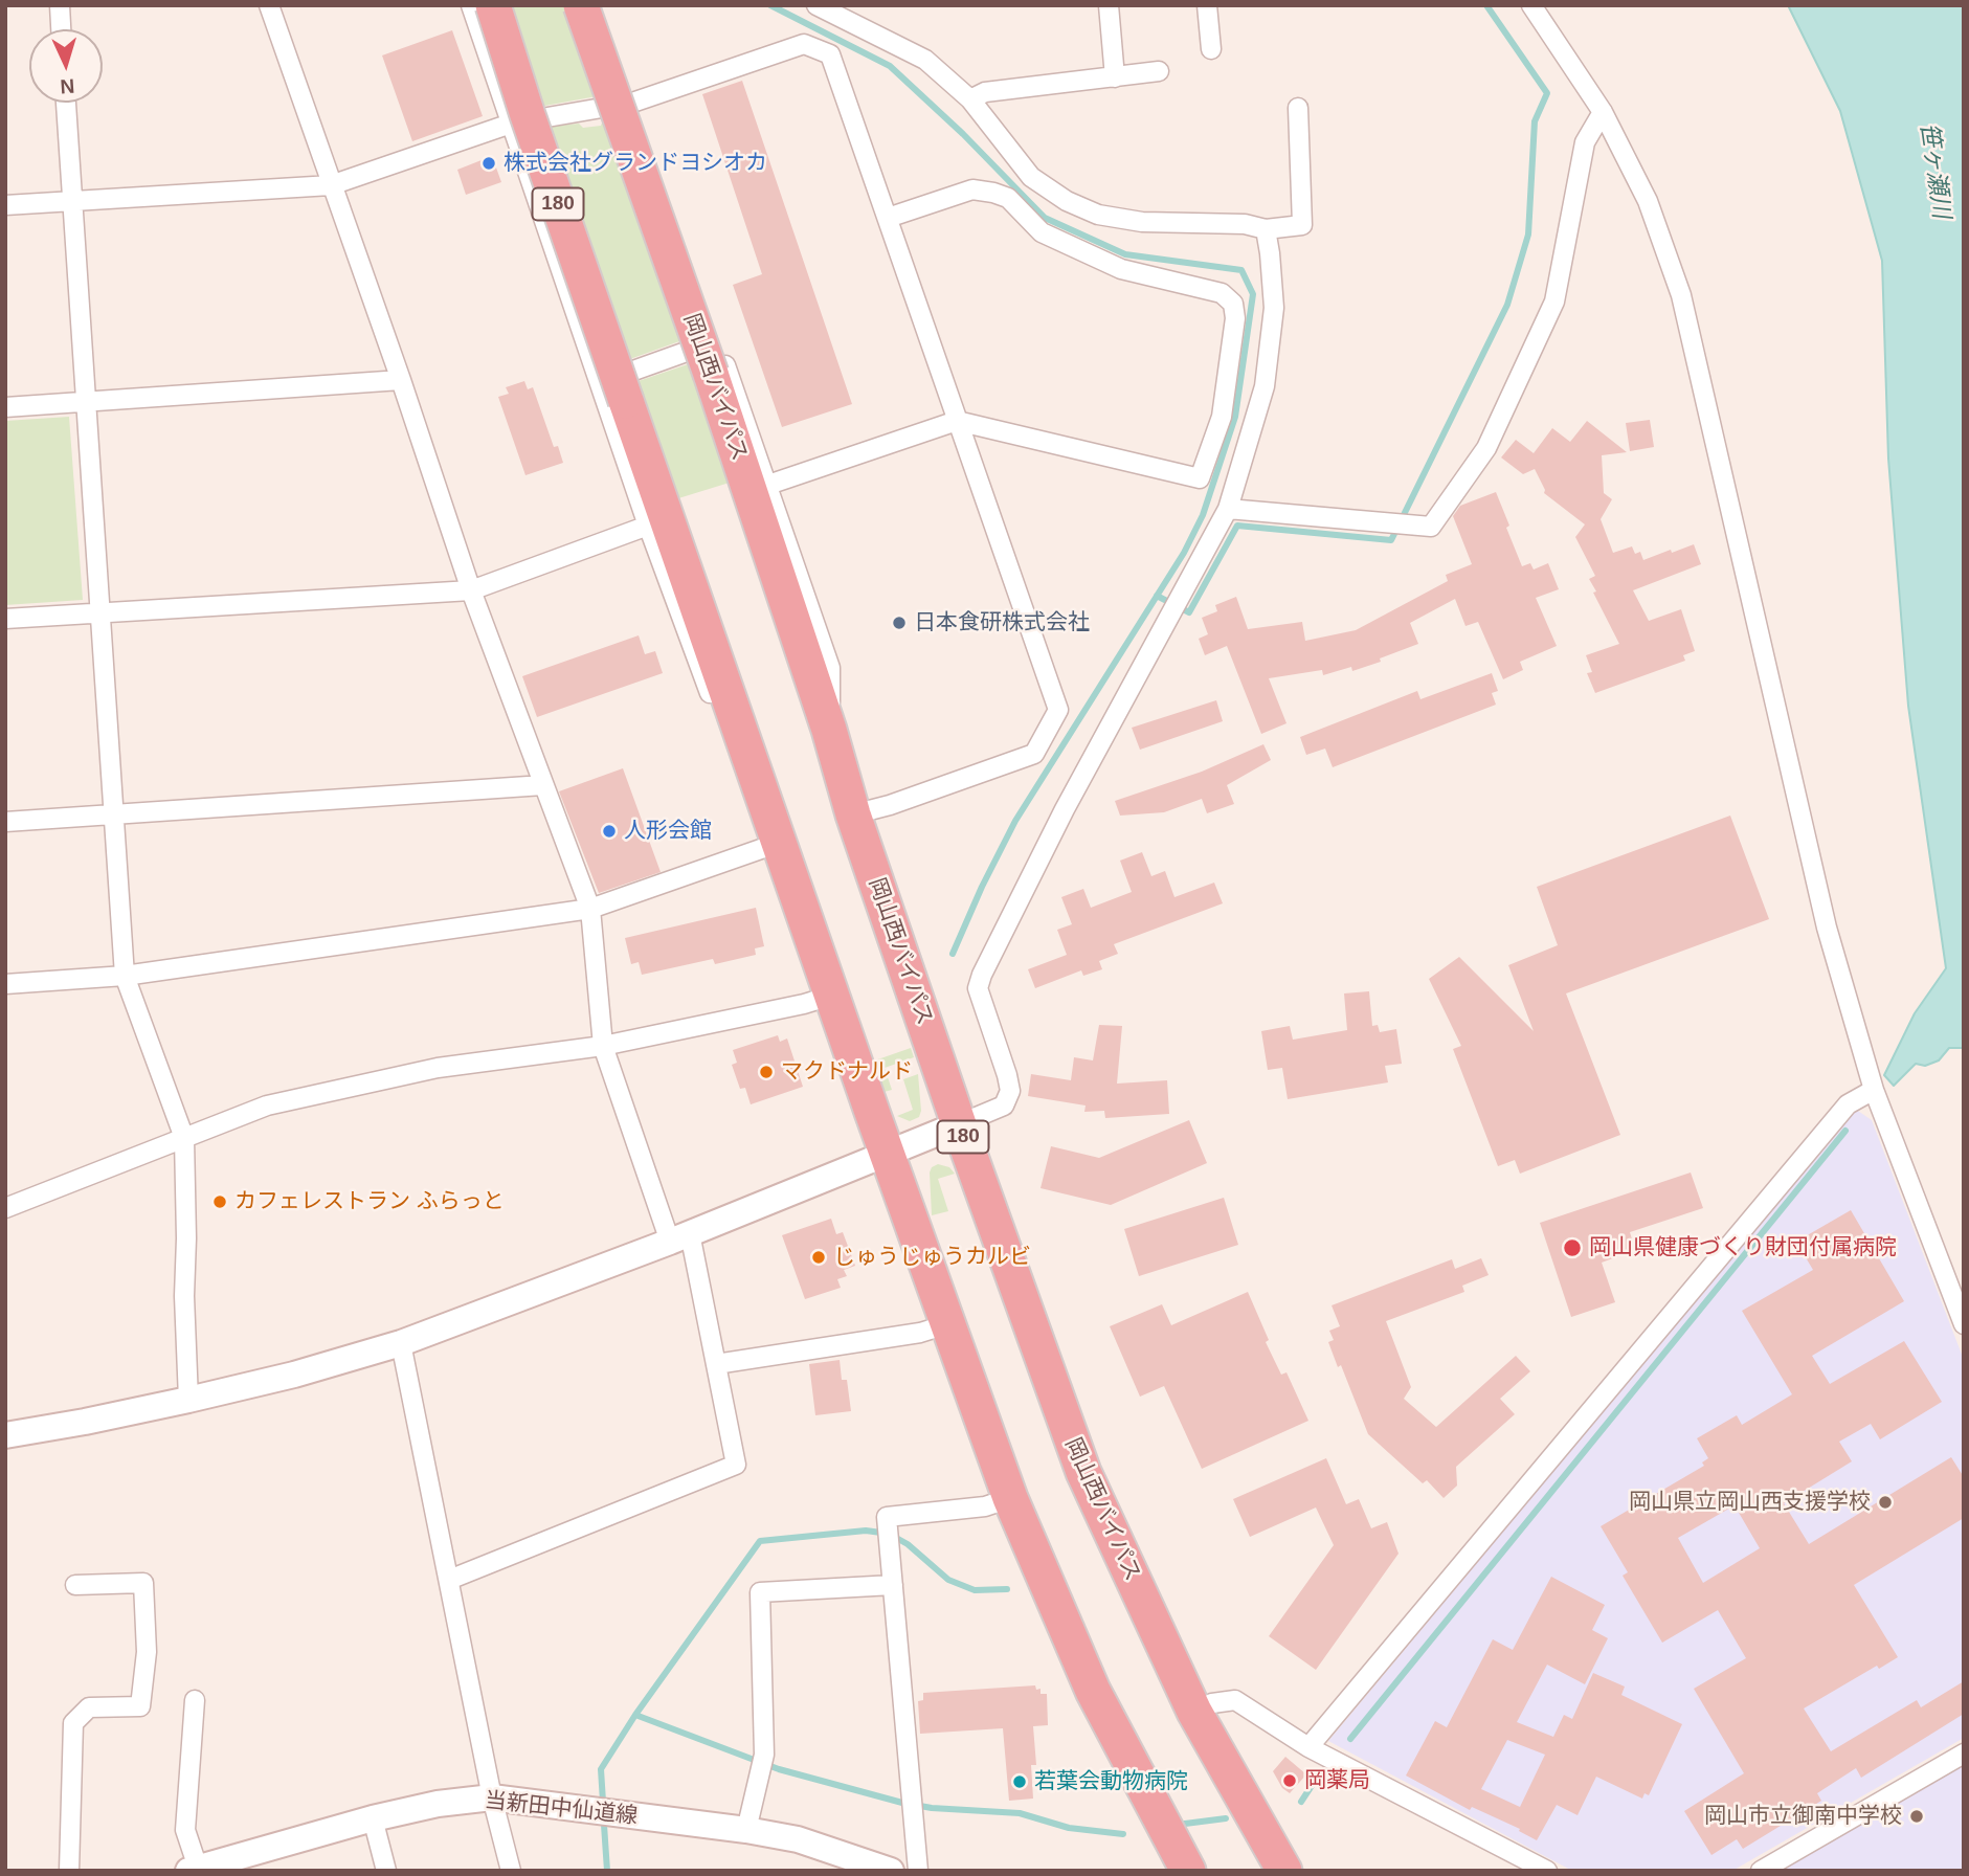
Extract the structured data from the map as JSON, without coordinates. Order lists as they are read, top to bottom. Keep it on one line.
{"streets":{"highway":["180","岡山西バイパス"],"street":["当新田中仙道線"]},"water":["笹ヶ瀬川"],"places":["株式会社グランドヨシオカ","日本食研株式会社","人形会館","マクドナルド","カフェレストラン ふらっと","岡山県健康づくり財団付属病院","じゅうじゅうカルビ","岡山県立岡山西支援学校","岡薬局","若葉会動物病院","岡山市立御南中学校"],"north":"bottom"}
